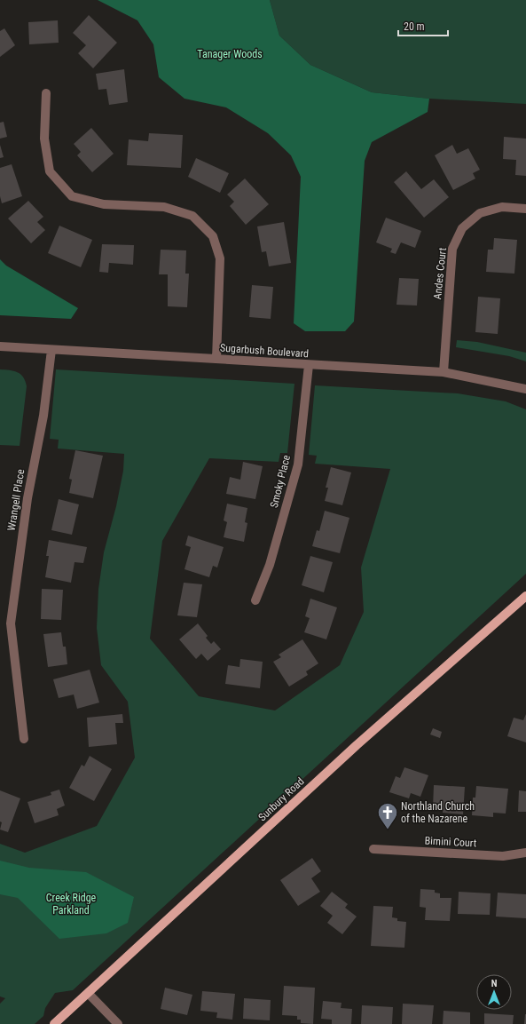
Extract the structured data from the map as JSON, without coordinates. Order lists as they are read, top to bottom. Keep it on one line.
{"streets":{"main road":["Sunbury Road"],"street":["Andes Court","Sugarbush Boulevard","Smoky Place","Wrangell Place","Bimini Court"]},"crossings":[["Andes Court","Sugarbush Boulevard"],["Sugarbush Boulevard","Smoky Place"],["Sugarbush Boulevard","Wrangell Place"]],"parks":["Tanager Woods","Creek Ridge Parkland"],"places":{"church":["Northland Church of the Nazarene"]},"scale_bar":"20 m","north":"top"}
